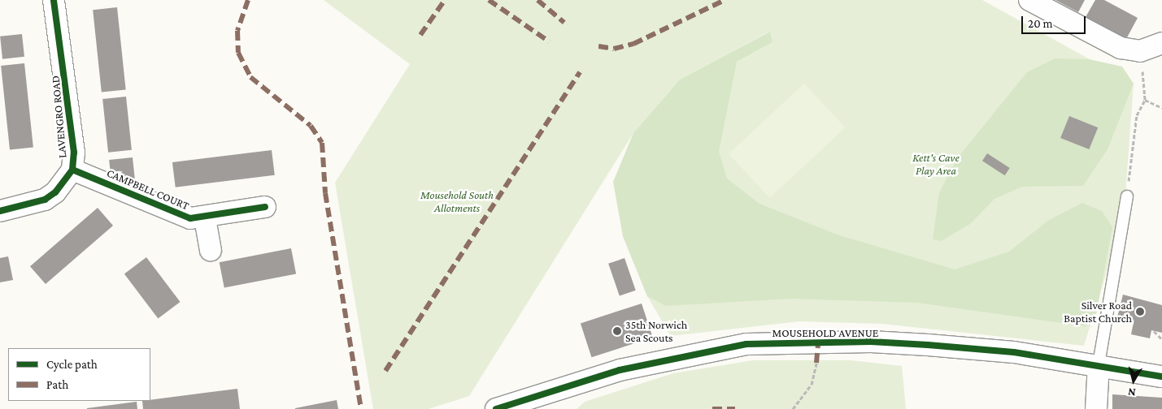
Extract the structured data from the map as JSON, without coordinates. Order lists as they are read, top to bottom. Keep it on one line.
{"streets":{"street":["LAVENGRO ROAD","CAMPBELL COURT","MOUSEHOLD AVENUE"]},"crossings":[["LAVENGRO ROAD","CAMPBELL COURT"]],"parks":["Kett's Cave Play Area","Mousehold South Allotments"],"places":["Silver Road Baptist Church","35th Norwich Sea Scouts"],"legend":["Cycle path","Path"],"scale_bar":"20 m","north":"bottom"}
